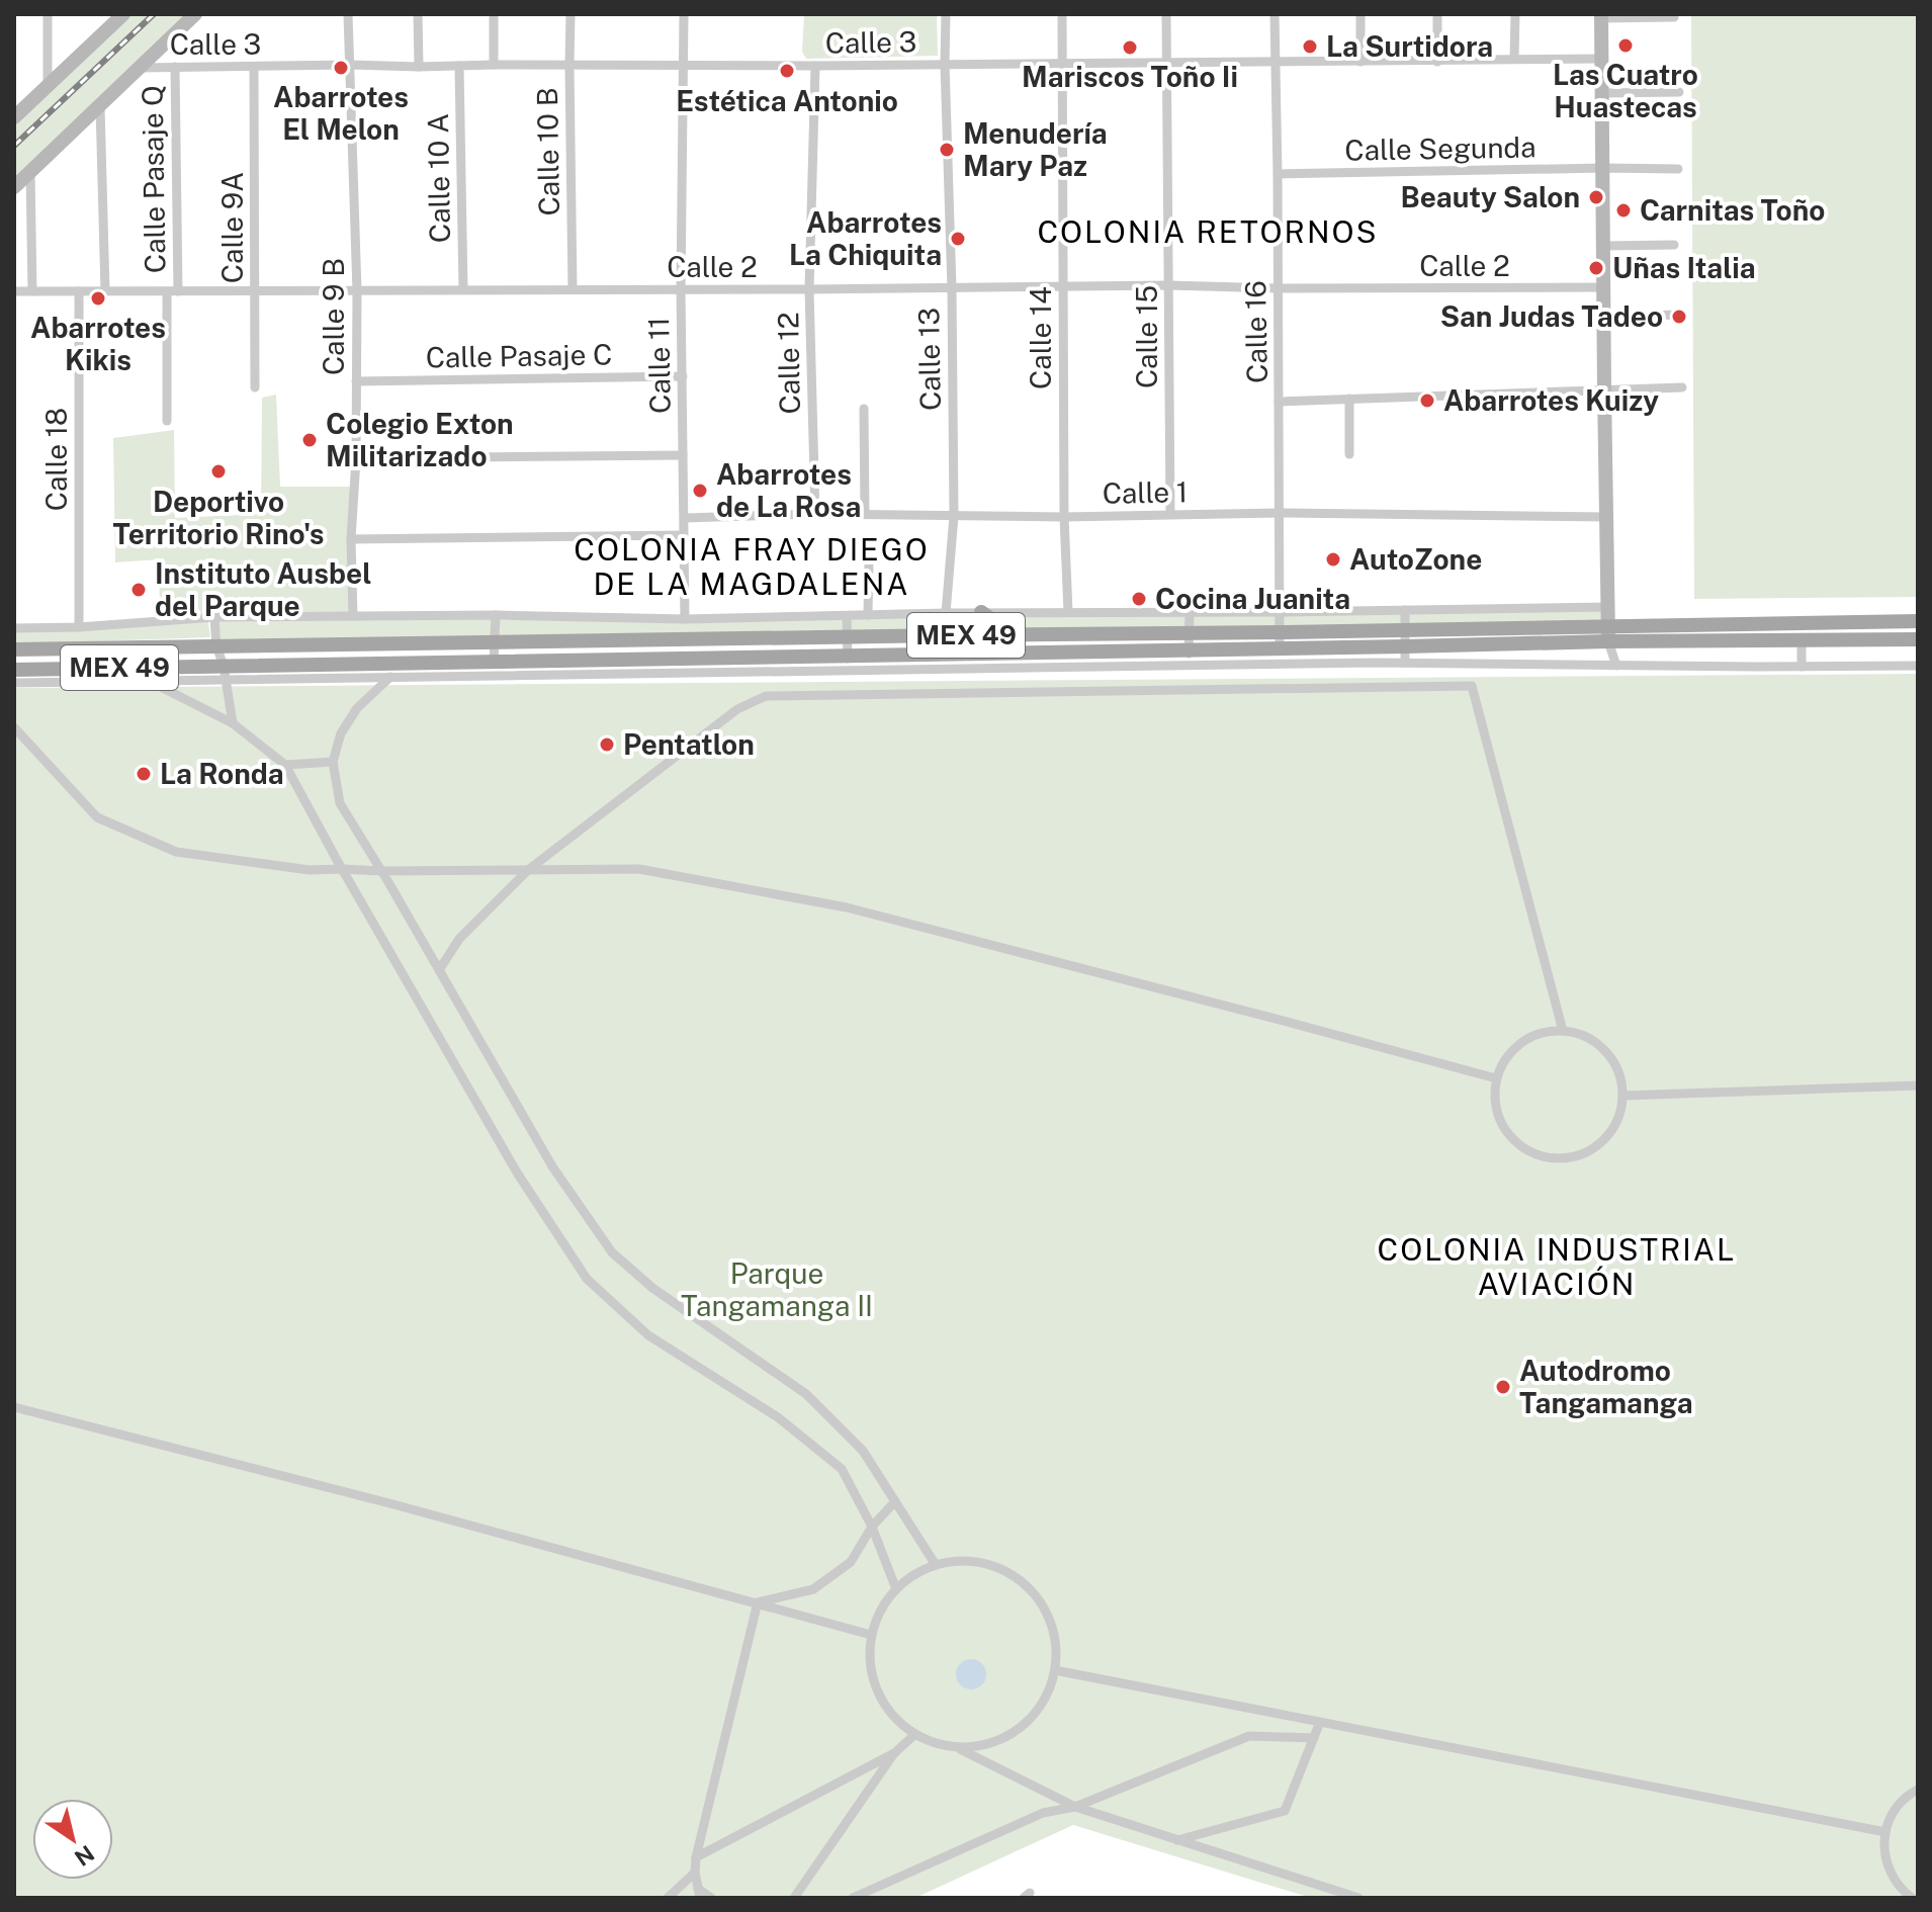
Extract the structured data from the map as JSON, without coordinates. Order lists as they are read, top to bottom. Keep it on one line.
{"streets":{"main road":["MEX 49"],"street":["Calle 3","Calle Segunda","Calle 10 B","Calle 10 A","Calle Pasaje Q","Calle 9A","Calle 2","Calle 9 B","Calle 16","Calle 15","Calle 14","Calle Pasaje C","Calle 13","Calle 12","Calle 11","Calle 18","Calle 1"]},"crossings":[["Calle 3","Calle 10 B"],["Calle 3","Calle 10 A"],["Calle 3","Calle Pasaje Q"],["Calle 3","Calle 9A"],["Calle 3","Calle 9 B"],["Calle 3","Calle 16"],["Calle 3","Calle 15"],["Calle 3","Calle 14"],["Calle 3","Calle 13"],["Calle 3","Calle 12"],["Calle 3","Calle 11"],["Calle Segunda","Calle 16"],["Calle 10 B","Calle 2"],["Calle 10 A","Calle 2"],["Calle Pasaje Q","Calle 2"],["Calle 9A","Calle 2"],["Calle 2","Calle 9 B"],["Calle 2","Calle 16"],["Calle 2","Calle 15"],["Calle 2","Calle 14"],["Calle 2","Calle 13"],["Calle 2","Calle 12"],["Calle 2","Calle 11"],["Calle 2","Calle 18"],["Calle 9 B","Calle Pasaje C"],["Calle 16","Calle 1"],["Calle 16","MEX 49"],["Calle 15","Calle 1"],["Calle 14","Calle 1"],["Calle Pasaje C","Calle 11"],["Calle 13","Calle 1"],["Calle 13","MEX 49"],["Calle 12","Calle 1"],["Calle 11","Calle 1"]],"districts":["COLONIA RETORNOS","COLONIA FRAY DIEGO DE LA MAGDALENA","COLONIA INDUSTRIAL AVIACIÓN"],"parks":["Parque Tangamanga II"],"places":["Las Cuatro Huastecas","La Surtidora","Mariscos Toño Ii","Abarrotes El Melon","Estética Antonio","Menudería Mary Paz","Beauty Salon","Carnitas Toño","Abarrotes La Chiquita","Uñas Italia","Abarrotes Kikis","San Judas Tadeo","Abarrotes Kuizy","Colegio Exton Militarizado","Deportivo Territorio Rino's","Abarrotes de La Rosa","AutoZone","Instituto Ausbel del Parque","Cocina Juanita","Pentatlon","La Ronda","Autodromo Tangamanga"],"north":"bottom right"}
